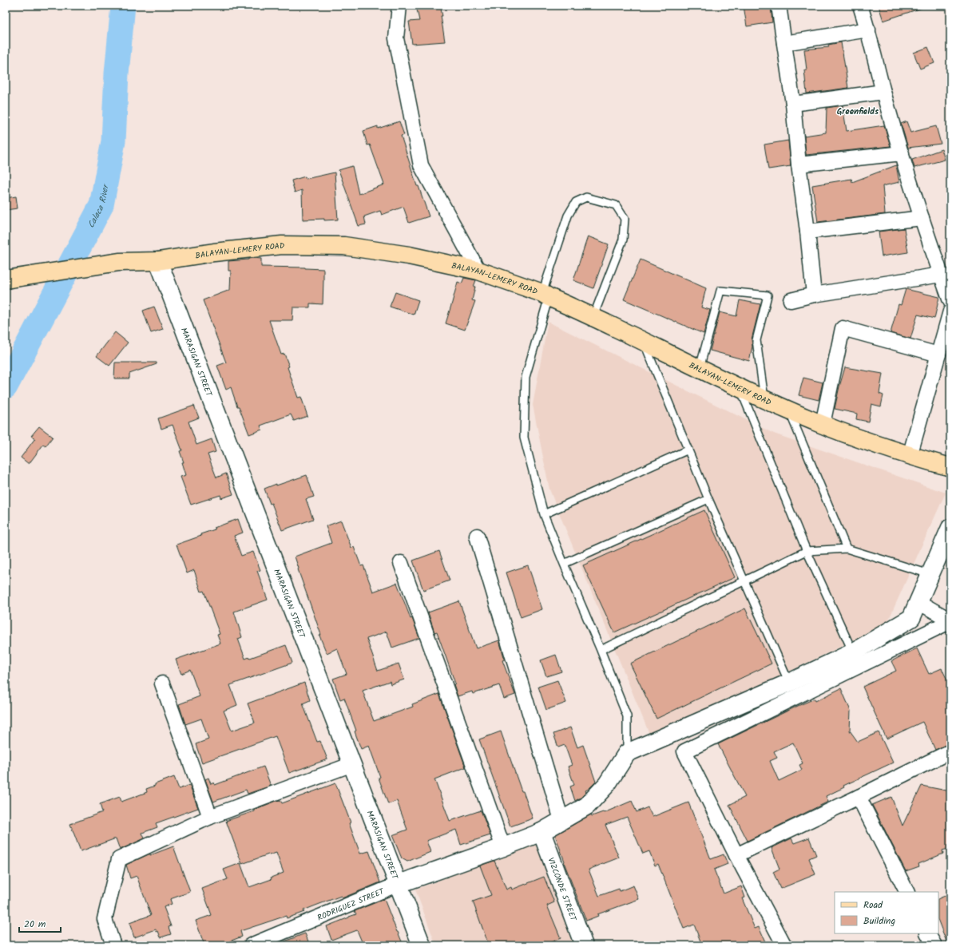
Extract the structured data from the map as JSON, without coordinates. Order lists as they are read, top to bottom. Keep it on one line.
{"streets":{"main road":["BALAYAN-LEMERY ROAD","MARASIGAN STREET","VIZCONDE STREET","RODRIGUEZ STREET"]},"crossings":[["BALAYAN-LEMERY ROAD","MARASIGAN STREET"],["MARASIGAN STREET","RODRIGUEZ STREET"],["VIZCONDE STREET","RODRIGUEZ STREET"]],"districts":["Greenfields"],"water":["Calaca River"],"legend":["Road","Building"],"scale_bar":"20 m"}
